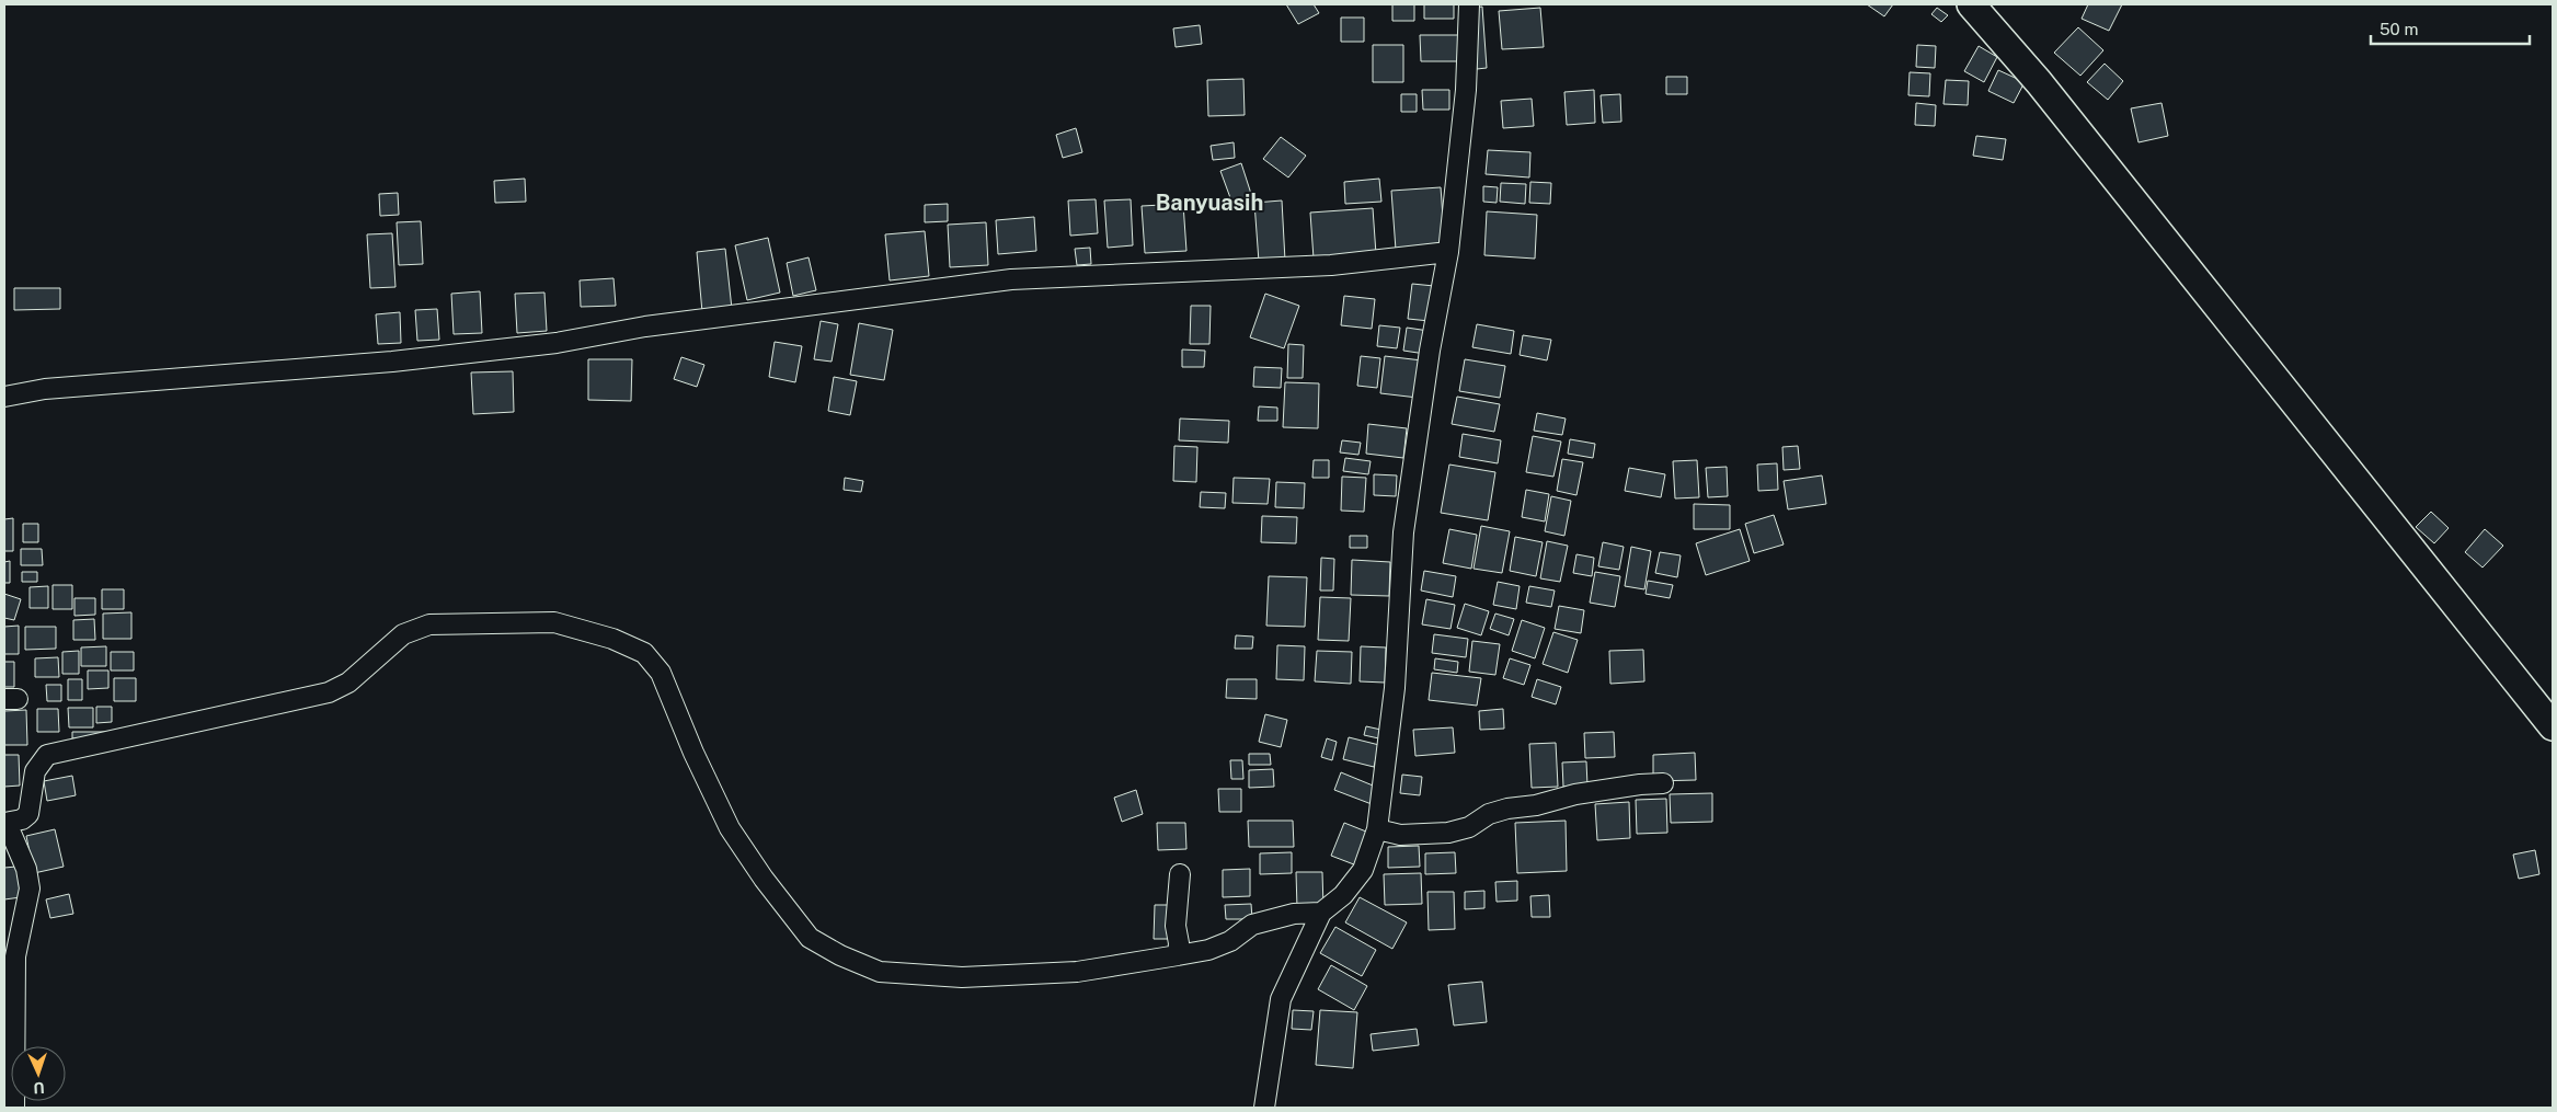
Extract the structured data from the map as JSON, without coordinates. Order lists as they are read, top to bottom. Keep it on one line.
{"districts":["Banyuasih"],"scale_bar":"50 m","north":"bottom"}
